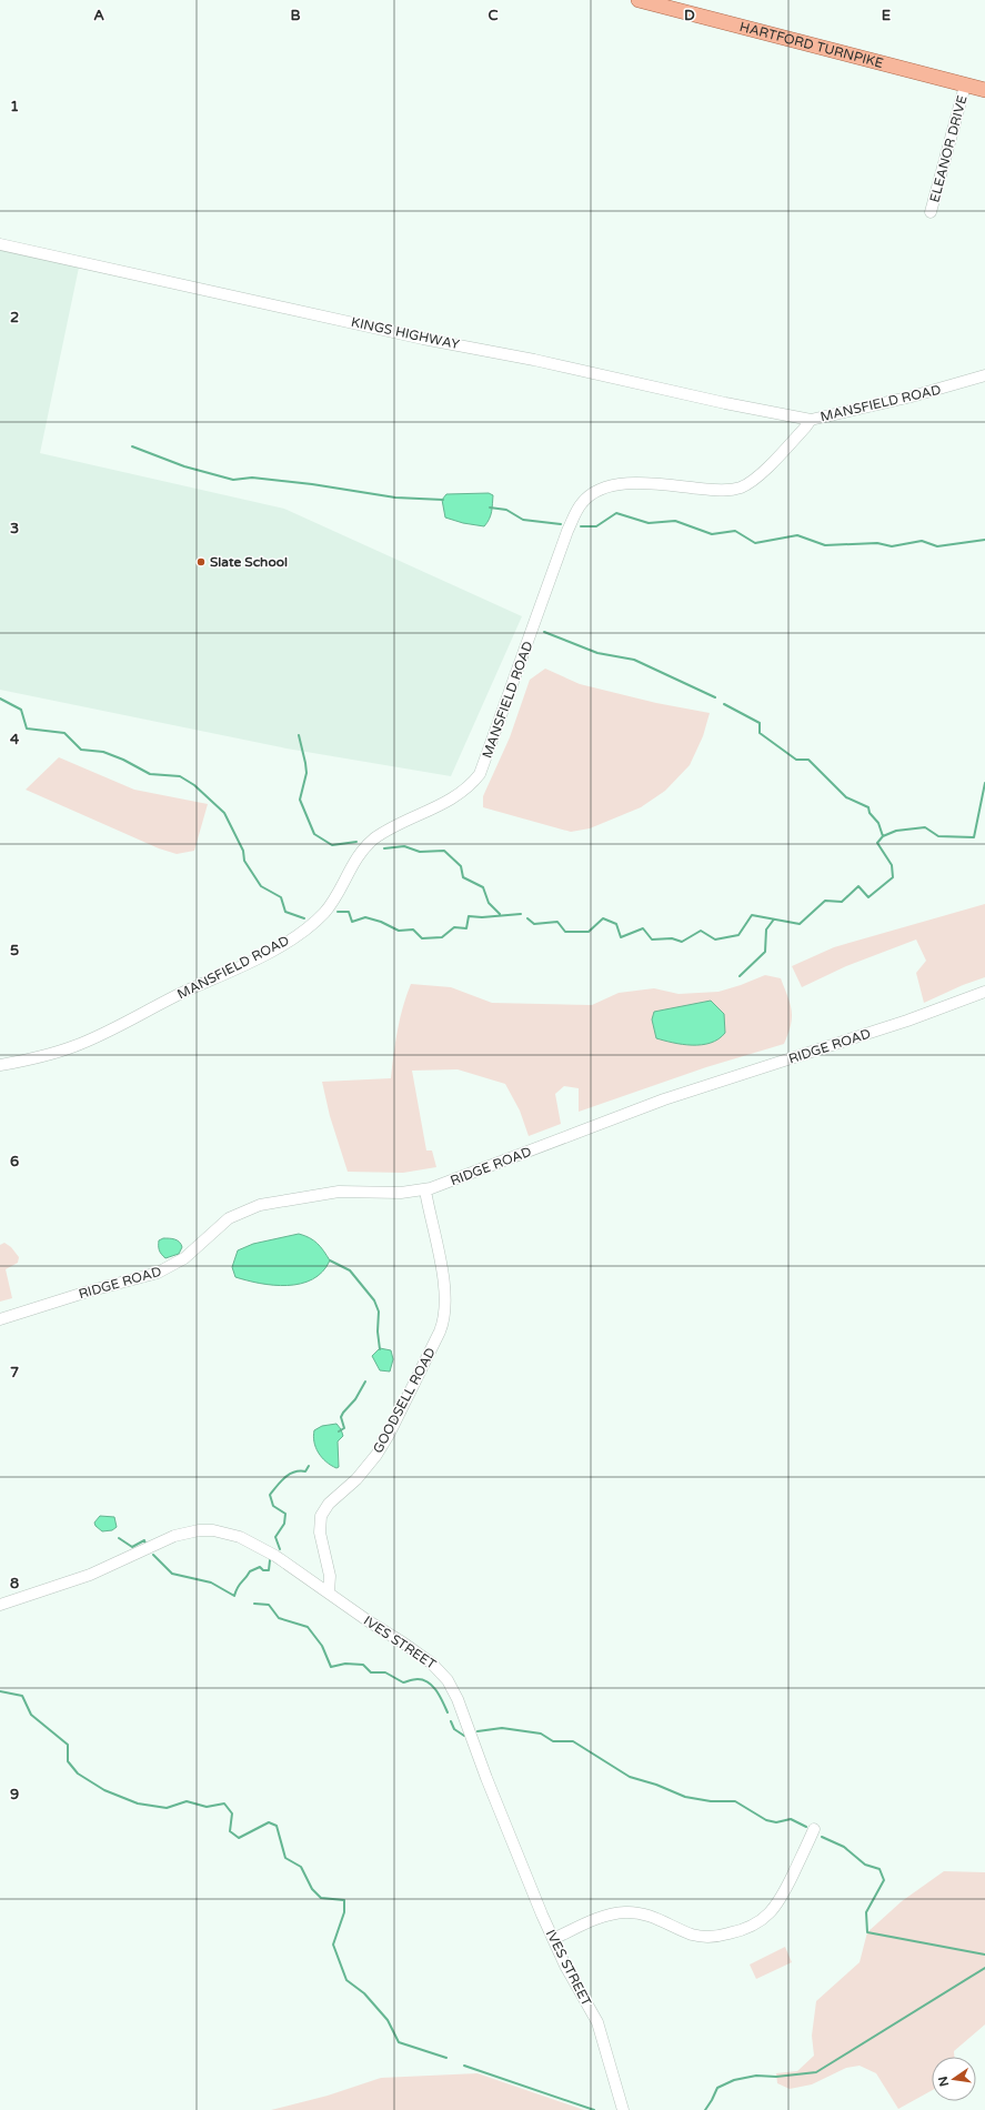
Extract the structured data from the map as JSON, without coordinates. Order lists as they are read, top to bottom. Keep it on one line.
{"streets":{"main road":["HARTFORD TURNPIKE"],"street":["ELEANOR DRIVE","KINGS HIGHWAY","MANSFIELD ROAD","RIDGE ROAD","GOODSELL ROAD","IVES STREET"]},"crossings":[["HARTFORD TURNPIKE","ELEANOR DRIVE"],["KINGS HIGHWAY","MANSFIELD ROAD"],["RIDGE ROAD","GOODSELL ROAD"],["GOODSELL ROAD","IVES STREET"]],"places":["Slate School"],"north":"left","grid":{"columns":["A","B","C","D","E"],"rows":["1","2","3","4","5","6","7","8","9"]}}
